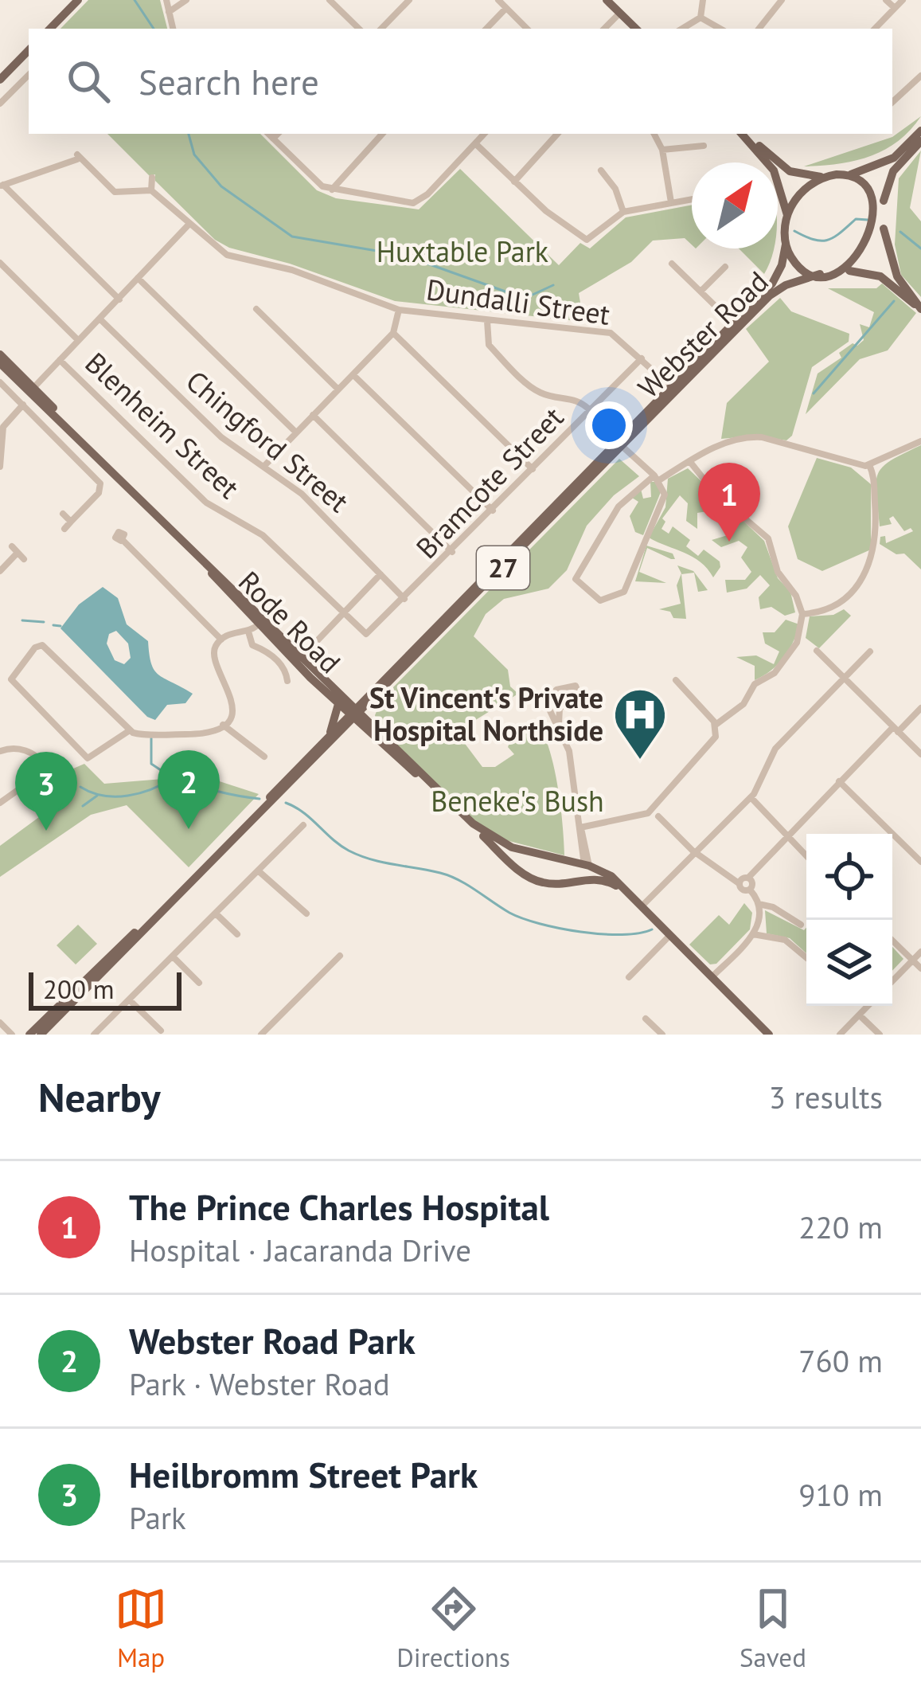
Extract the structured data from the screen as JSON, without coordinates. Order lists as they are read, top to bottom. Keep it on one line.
{"streets":{"main road":["Webster Road","27","Rode Road"],"street":["Dundalli Street","Blenheim Street","Chingford Street","Bramcote Street"]},"crossings":[["Dundalli Street","Webster Road"],["Dundalli Street","Bramcote Street"],["Webster Road","27"],["Webster Road","Rode Road"],["Blenheim Street","Bramcote Street"],["Chingford Street","Bramcote Street"]],"parks":["Huxtable Park","Beneke's Bush"],"places":{"hospital":["St Vincent's Private Hospital Northside"]},"scale_bar":"200 m","north":"top right","page":{"search":"Search here","pins":["1","2","3"],"scale":"200 m","heading":["Nearby","3 results"],"list":[{"mark":"1","name":"The Prince Charles Hospital","note":"Hospital · Jacaranda Drive","value":"220 m"},{"mark":"2","name":"Webster Road Park","note":"Park · Webster Road","value":"760 m"},{"mark":"3","name":"Heilbromm Street Park","note":"Park","value":"910 m"}],"nav":["Map","Directions","Saved"]}}
